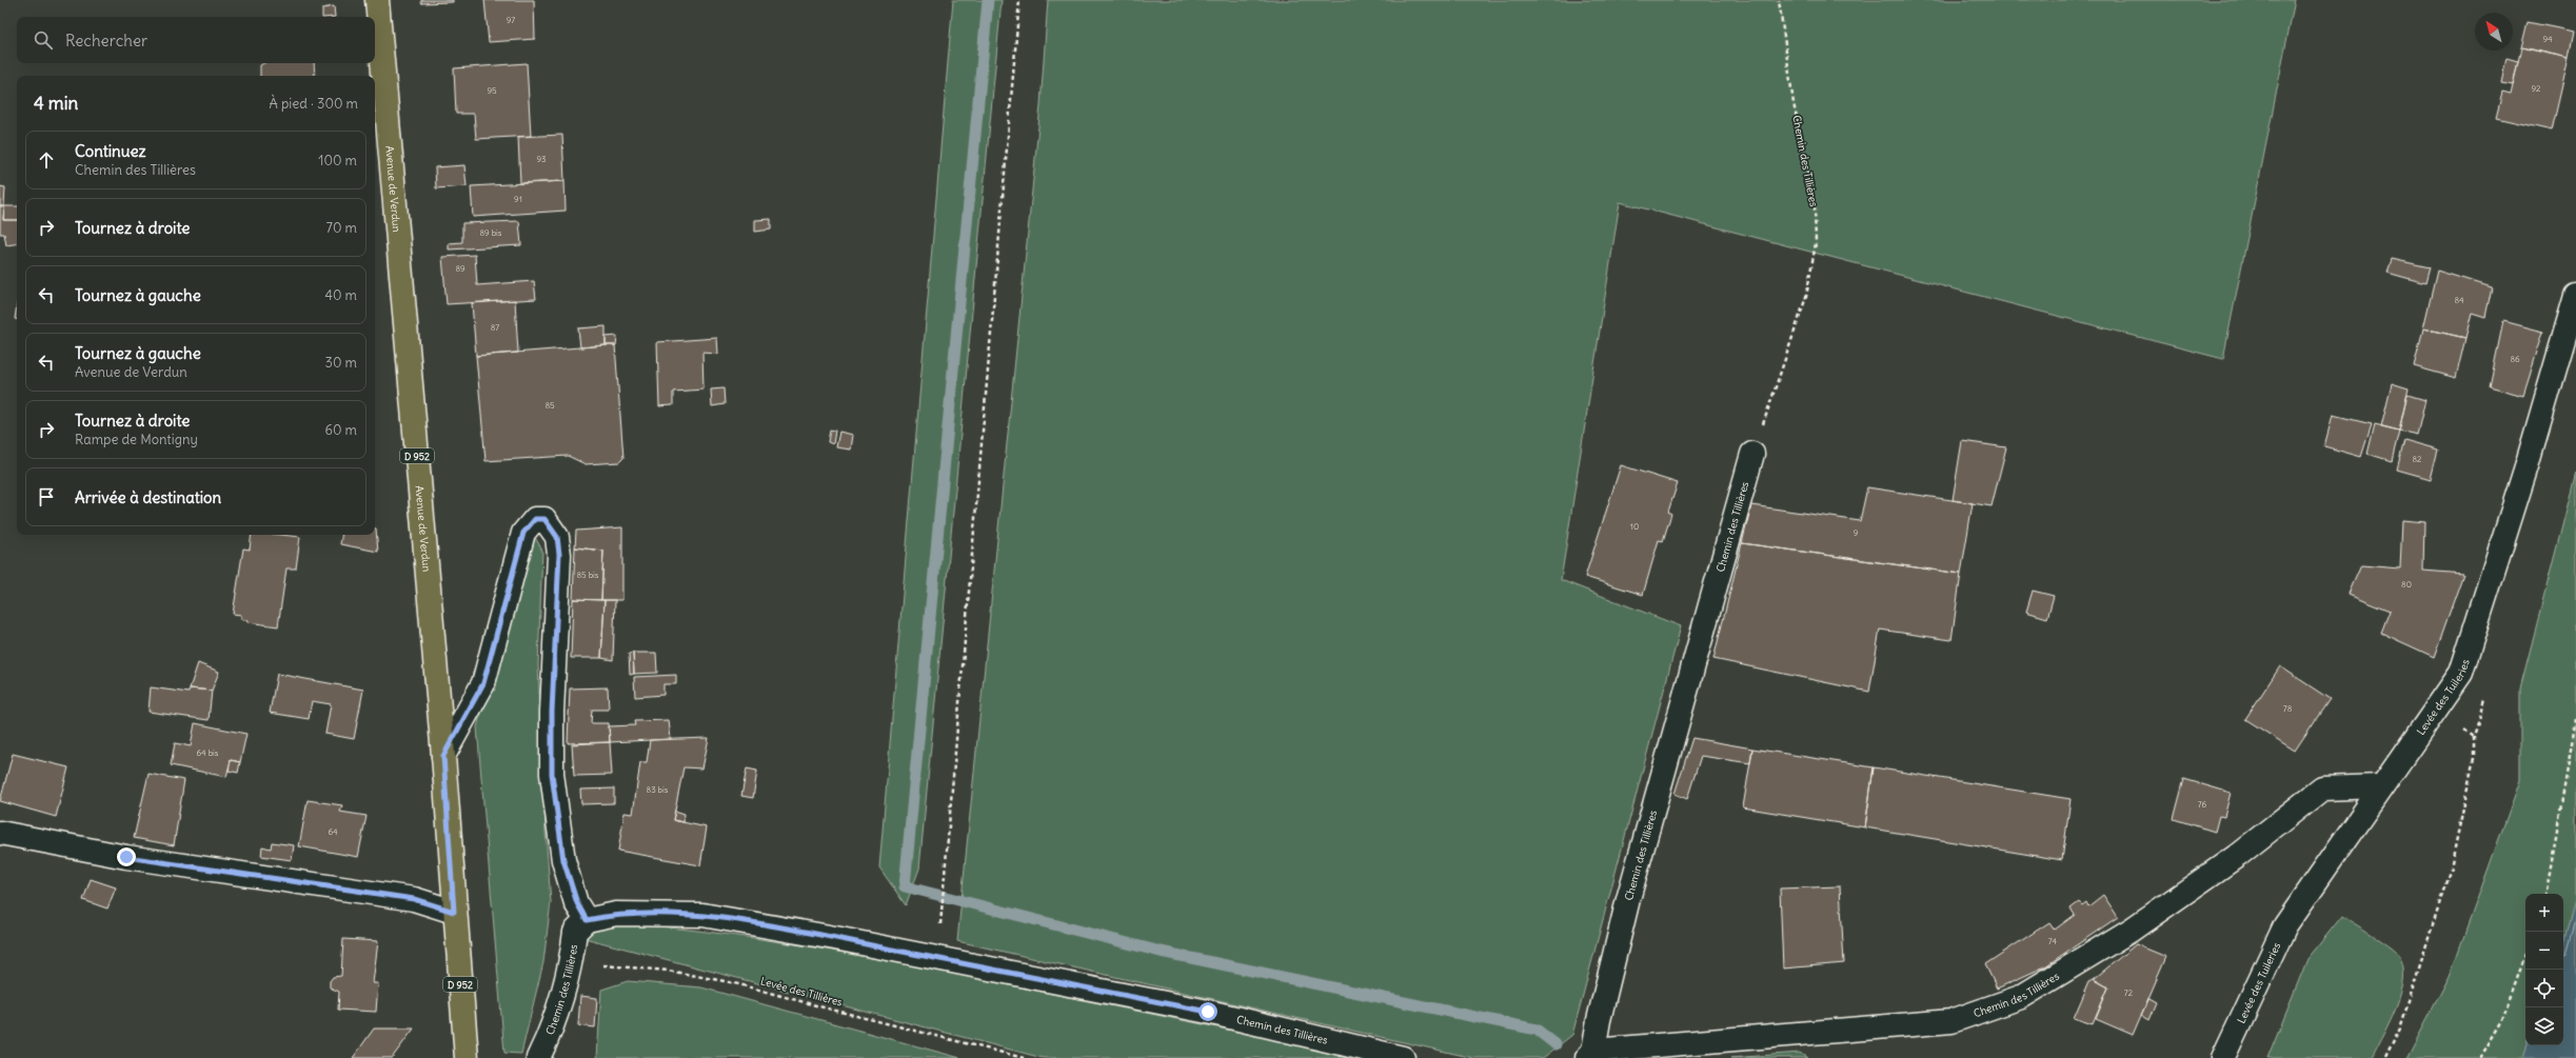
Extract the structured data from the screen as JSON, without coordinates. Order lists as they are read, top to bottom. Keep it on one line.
{"streets":{"main road":["Avenue de Verdun","D 952"],"street":["Chemin des Tillières","Levée des Tuileries"],"path":["Levée des Tillières"]},"crossings":[["Chemin des Tillières","Levée des Tuileries"],["Chemin des Tillières","Levée des Tillières"]],"house_numbers":["97","94","92","95","93","91","89 bis","89","84","87","86","85","82","10","9","85 bis","80","78","64 bis","83 bis","76","64","74","72"],"north":"top left","page":{"search":"Rechercher","heading":["4 min","À pied · 300 m"],"list":[["Continuez","Chemin des Tillières","100 m"],["Tournez à droite","70 m"],["Tournez à gauche","40 m"],["Tournez à gauche","Avenue de Verdun","30 m"],["Tournez à droite","Rampe de Montigny","60 m"],"Arrivée à destination"],"map_buttons":["+","−"]}}
